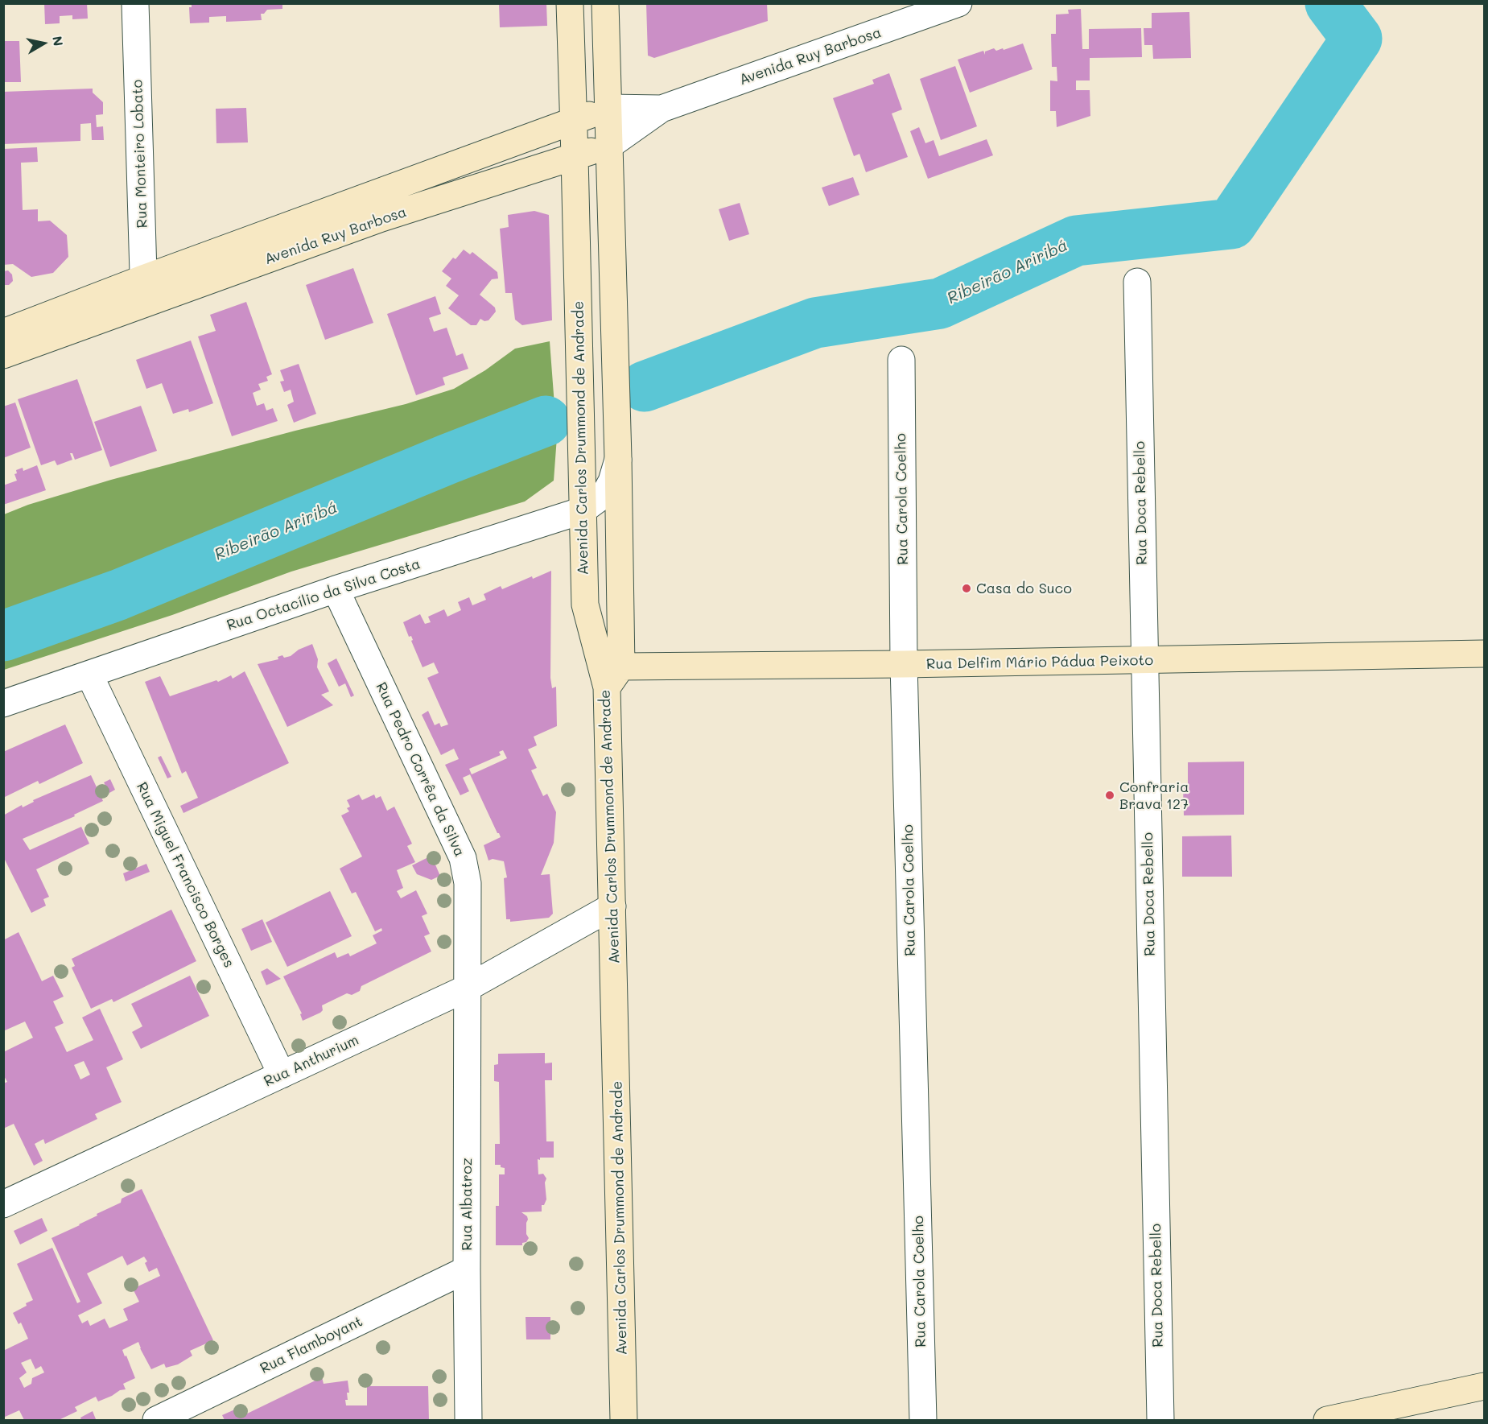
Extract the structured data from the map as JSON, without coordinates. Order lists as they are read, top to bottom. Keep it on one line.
{"streets":{"main road":["Avenida Ruy Barbosa","Avenida Carlos Drummond de Andrade","Rua Delfim Mário Pádua Peixoto"],"street":["Rua Monteiro Lobato","Rua Carola Coelho","Rua Doca Rebello","Rua Octacílio da Silva Costa","Rua Pedro Corrêa da Silva","Rua Miguel Francisco Borges","Rua Anthurium","Rua Albatroz","Rua Flamboyant"]},"crossings":[["Avenida Ruy Barbosa","Rua Monteiro Lobato"],["Avenida Ruy Barbosa","Avenida Carlos Drummond de Andrade"],["Avenida Carlos Drummond de Andrade","Rua Octacílio da Silva Costa"],["Avenida Carlos Drummond de Andrade","Rua Delfim Mário Pádua Peixoto"],["Avenida Carlos Drummond de Andrade","Rua Anthurium"],["Rua Carola Coelho","Rua Delfim Mário Pádua Peixoto"],["Rua Doca Rebello","Rua Delfim Mário Pádua Peixoto"],["Rua Octacílio da Silva Costa","Rua Pedro Corrêa da Silva"],["Rua Octacílio da Silva Costa","Rua Miguel Francisco Borges"],["Rua Pedro Corrêa da Silva","Rua Anthurium"],["Rua Pedro Corrêa da Silva","Rua Albatroz"],["Rua Miguel Francisco Borges","Rua Anthurium"],["Rua Anthurium","Rua Albatroz"],["Rua Albatroz","Rua Flamboyant"]],"water":["Ribeirão Ariribá"],"places":["Casa do Suco","Confraria Brava 127"],"north":"right"}
